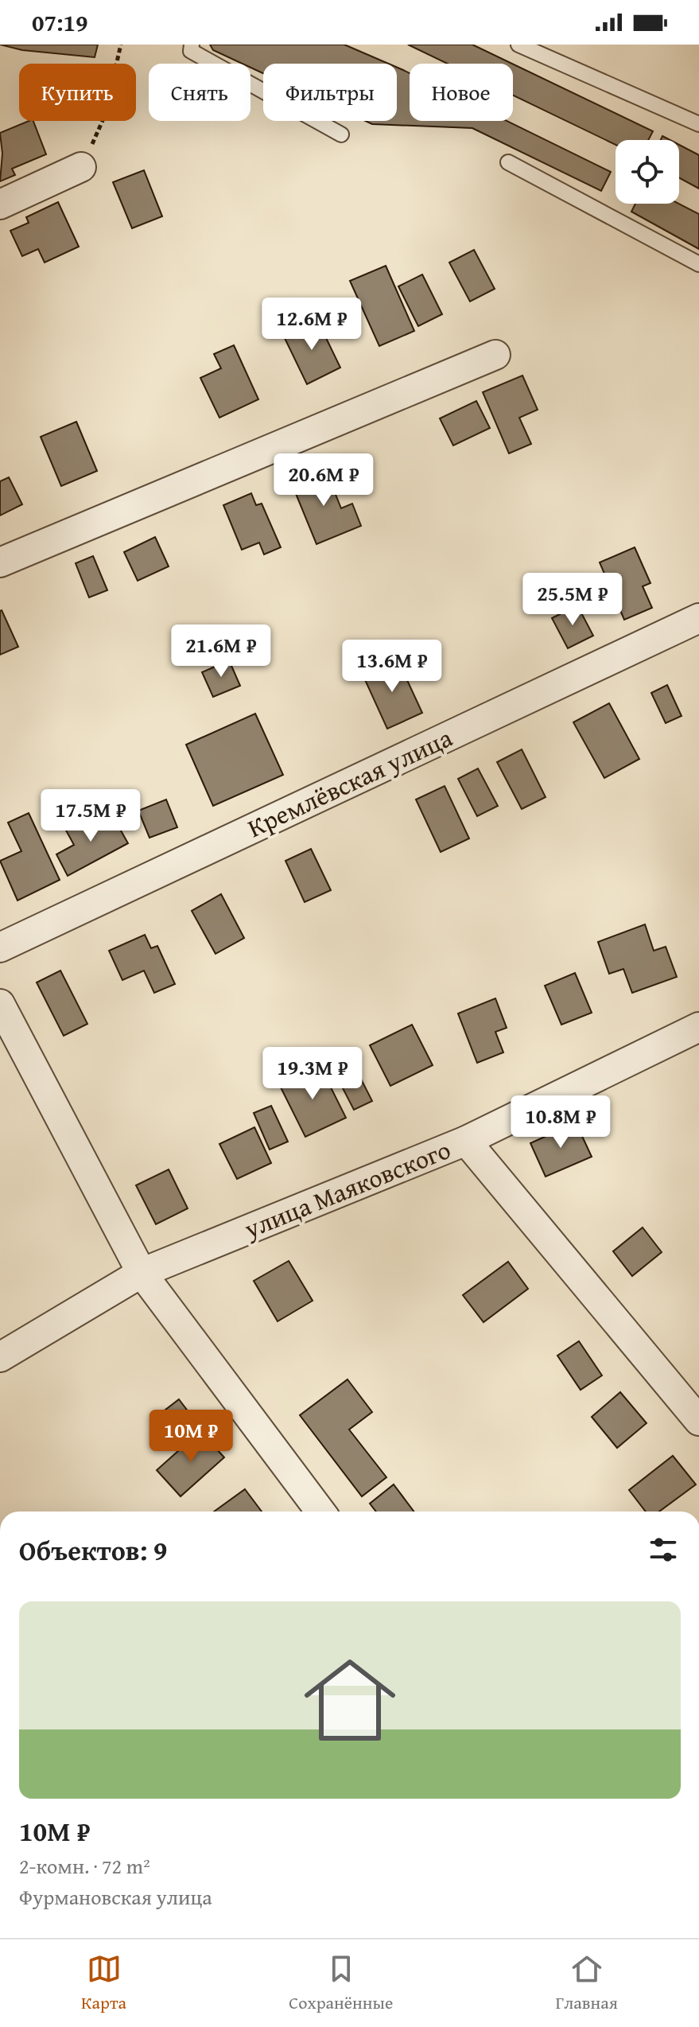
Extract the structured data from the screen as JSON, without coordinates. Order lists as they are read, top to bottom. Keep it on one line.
{"streets":{"street":["Кремлёвская улица","улица Маяковского"]},"page":{"status":"07:19","chip":["Купить","Снять","Фильтры","Новое"],"price":["12.6M ₽","20.6M ₽","25.5M ₽","21.6M ₽","13.6M ₽","17.5M ₽","19.3M ₽","10.8M ₽","10M ₽"],"heading":"Объектов: 9","list":[{"name":"10M ₽","note":"2-комн. · 72 m² · Фурмановская улица"}],"tabs":["Карта","Сохранённые","Главная"]}}
